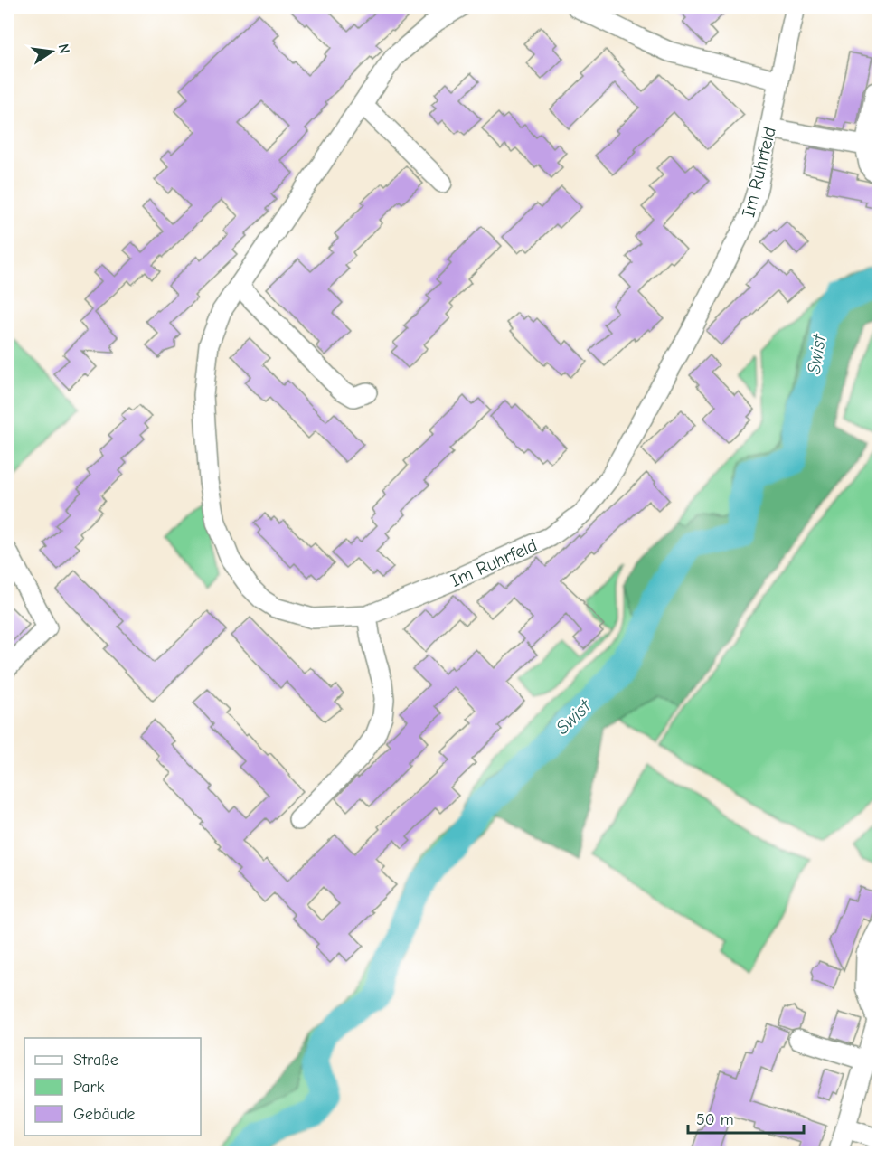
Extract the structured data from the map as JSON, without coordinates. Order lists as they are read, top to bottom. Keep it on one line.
{"streets":{"street":["Im Ruhrfeld"]},"water":["Swist"],"legend":["Straße","Park","Gebäude"],"scale_bar":"50 m","north":"right"}
